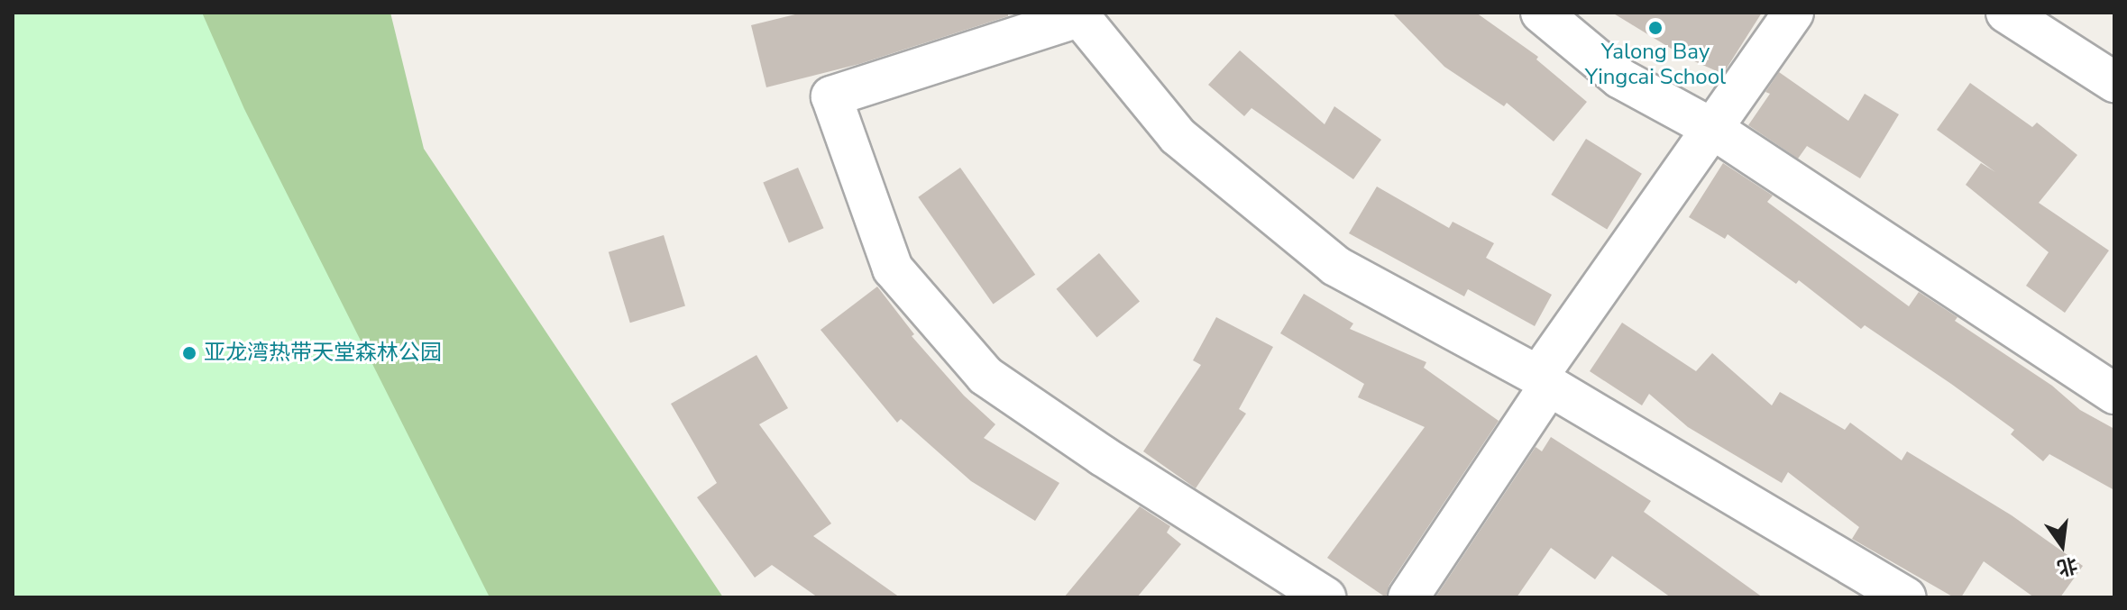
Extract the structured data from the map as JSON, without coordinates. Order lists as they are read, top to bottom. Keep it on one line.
{"places":["Yalong Bay Yingcai School","亚龙湾热带天堂森林公园"],"north":"bottom"}
